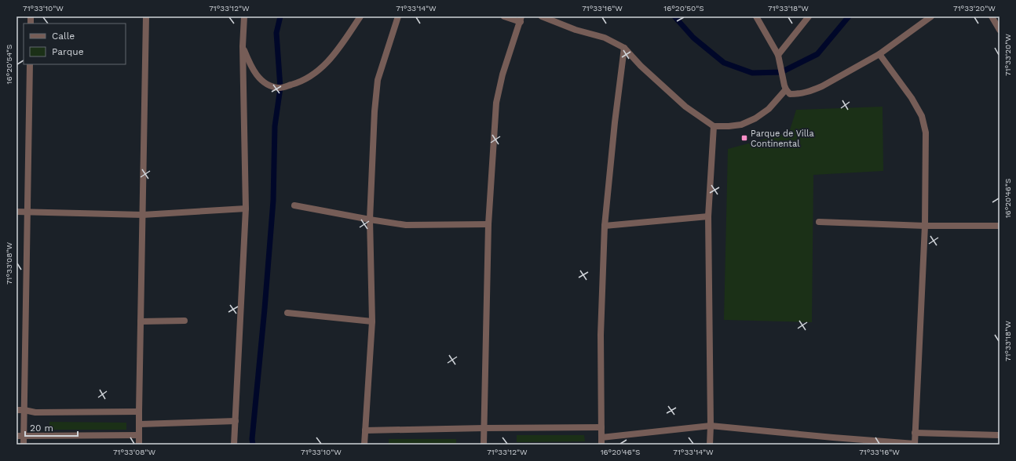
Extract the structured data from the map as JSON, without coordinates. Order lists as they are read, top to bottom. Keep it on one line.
{"places":{"transit":["Parque de Villa Continental"]},"legend":["Calle","Parque"],"scale_bar":"20 m","coordinates":["71°33'10\"W","71°33'12\"W","71°33'14\"W","71°33'16\"W","16°20'50\"S","71°33'18\"W","71°33'20\"W","16°20'54\"S","16°20'46\"S","71°33'08\"W"]}
